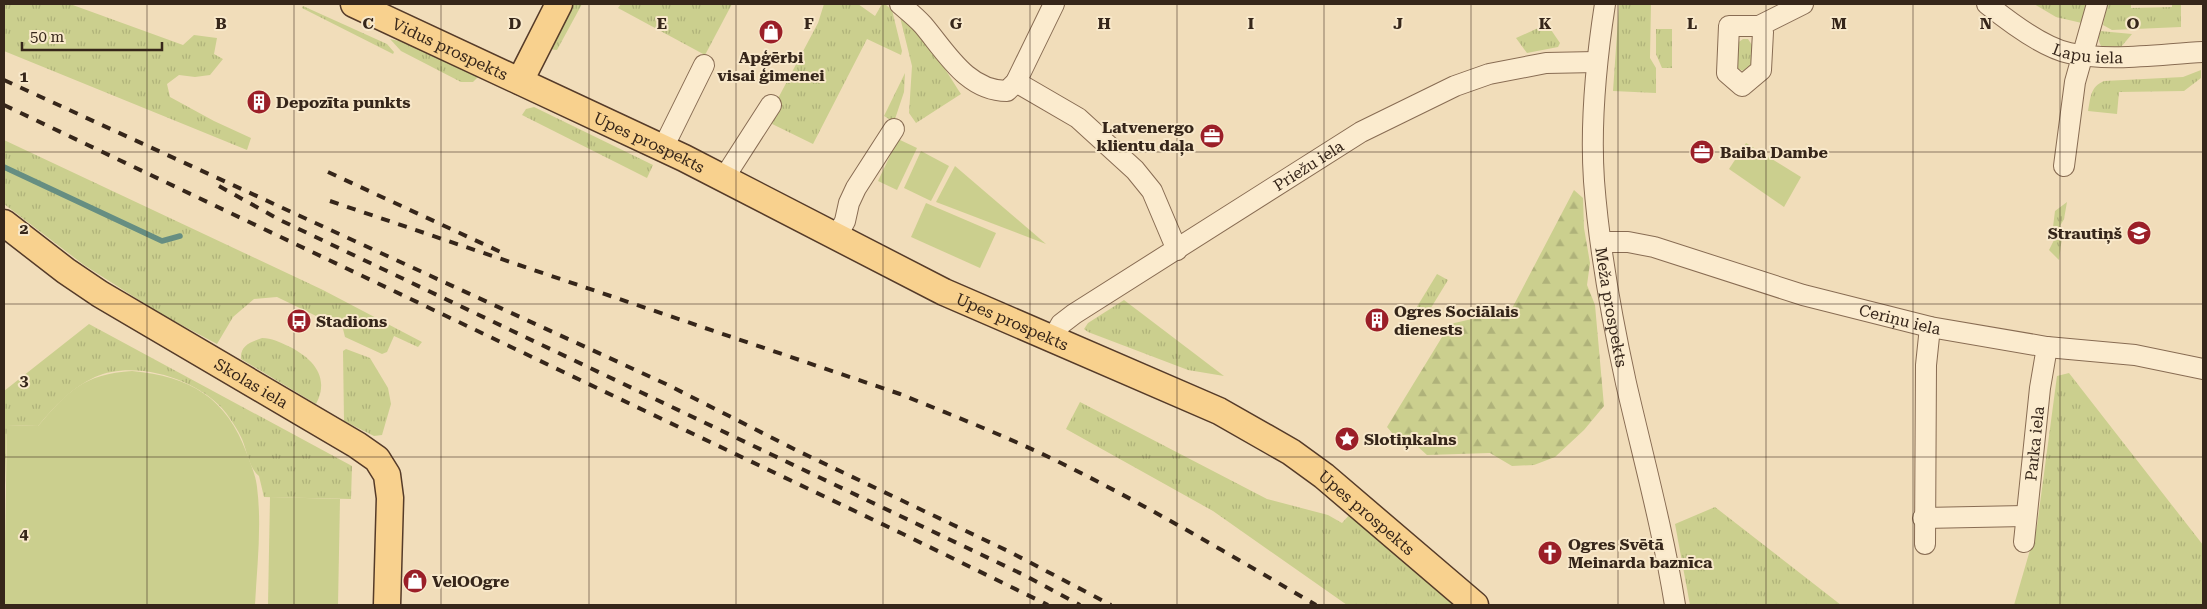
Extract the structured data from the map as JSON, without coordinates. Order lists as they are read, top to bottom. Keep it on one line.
{"streets":{"main road":["Vidus prospekts","Upes prospekts","Skolas iela"],"street":["Lapu iela","Priežu iela","Meža prospekts","Ceriņu iela","Parka iela"]},"crossings":[["Vidus prospekts","Upes prospekts"],["Upes prospekts","Priežu iela"],["Priežu iela","Meža prospekts"],["Meža prospekts","Ceriņu iela"],["Ceriņu iela","Parka iela"]],"places":{"shop":["Apģērbi visai ģimenei","VelOOgre"],"building":["Depozīta punkts","Ogres Sociālais dienests"],"office":["Latvenergo klientu daļa","Baiba Dambe"],"school or university":["Strautiņš"],"bus stop":["Stadions"],"place":["Slotiņkalns"],"church":["Ogres Svētā Meinarda baznīca"]},"scale_bar":"50 m","grid":{"columns":["B","C","D","E","F","G","H","I","J","K","L","M","N","O"],"rows":["1","2","3","4"]}}
